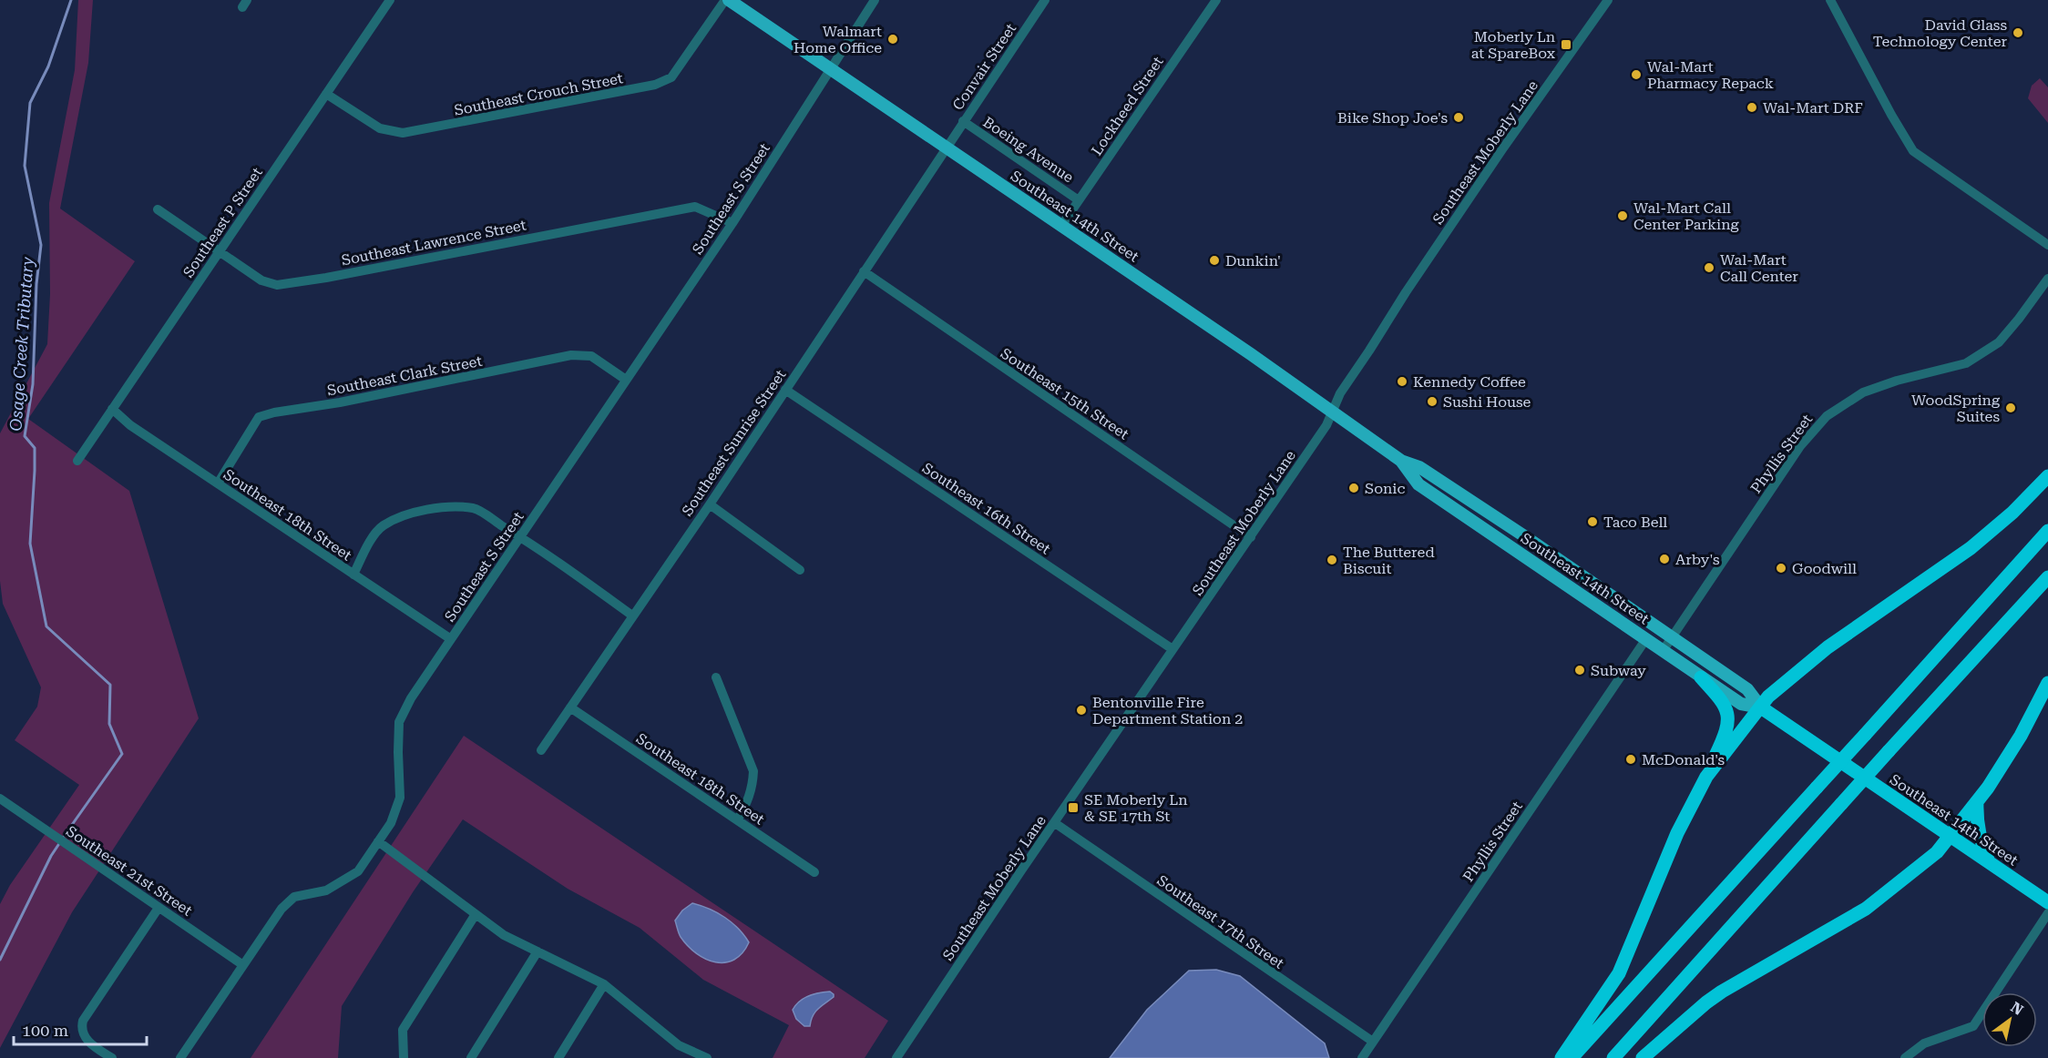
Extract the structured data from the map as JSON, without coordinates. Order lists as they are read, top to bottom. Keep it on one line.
{"streets":{"highway":["Southeast 14th Street"],"street":["Convair Street","Southeast Crouch Street","Lockheed Street","Boeing Avenue","Southeast Moberly Lane","Southeast S Street","Southeast P Street","Southeast Lawrence Street","Southeast Clark Street","Southeast 15th Street","Southeast Sunrise Street","Phyllis Street","Southeast 16th Street","Southeast 18th Street","Southeast 21st Street","Southeast 17th Street"]},"crossings":[["Convair Street","Boeing Avenue"],["Convair Street","Southeast 14th Street"],["Convair Street","Southeast Sunrise Street"],["Southeast Crouch Street","Southeast 14th Street"],["Southeast Crouch Street","Southeast P Street"],["Lockheed Street","Boeing Avenue"],["Lockheed Street","Southeast 14th Street"],["Southeast Moberly Lane","Southeast 14th Street"],["Southeast Moberly Lane","Southeast 15th Street"],["Southeast Moberly Lane","Southeast 16th Street"],["Southeast Moberly Lane","Southeast 17th Street"],["Southeast S Street","Southeast 14th Street"],["Southeast S Street","Southeast Lawrence Street"],["Southeast S Street","Southeast Clark Street"],["Southeast S Street","Southeast 18th Street"],["Southeast S Street","Southeast 21st Street"],["Southeast 14th Street","Southeast Sunrise Street"],["Southeast 14th Street","Phyllis Street"],["Southeast P Street","Southeast Lawrence Street"],["Southeast P Street","Southeast 18th Street"],["Southeast Clark Street","Southeast 18th Street"],["Southeast 15th Street","Southeast Sunrise Street"],["Southeast Sunrise Street","Southeast 16th Street"],["Southeast Sunrise Street","Southeast 18th Street"],["Phyllis Street","Southeast 17th Street"]],"water":["Osage Creek Tributary"],"places":{"other":["David Glass Technology Center","Walmart Home Office","Wal-Mart Pharmacy Repack","Wal-Mart DRF","Bike Shop Joe's","Wal-Mart Call Center Parking","Dunkin'","Wal-Mart Call Center","Kennedy Coffee","Sushi House","WoodSpring Suites","Sonic","Taco Bell","Arby's","The Buttered Biscuit","Goodwill","Subway","Bentonville Fire Department Station 2","McDonald's"],"transit":["Moberly Ln at SpareBox","SE Moberly Ln & SE 17th St"]},"scale_bar":"100 m","north":"top right"}
